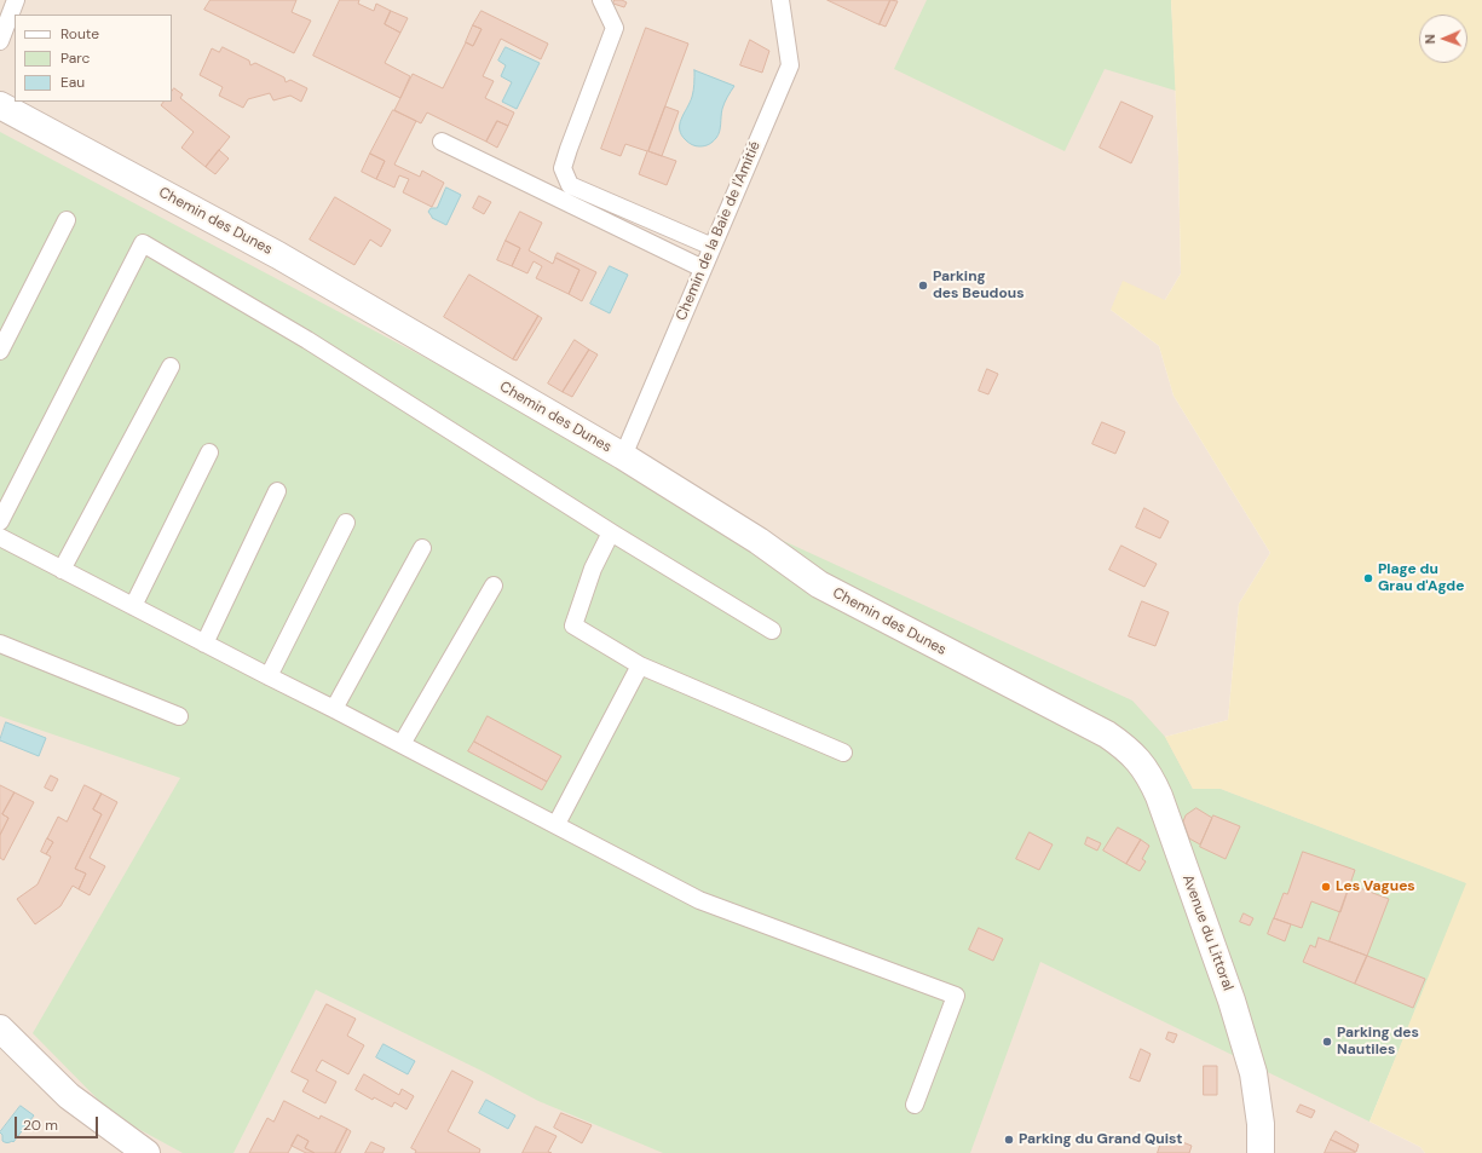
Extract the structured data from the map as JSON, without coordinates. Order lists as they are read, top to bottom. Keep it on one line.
{"streets":{"street":["Chemin des Dunes","Avenue du Littoral"],"lane":["Chemin de la Baie de l'Amitié"]},"crossings":[["Chemin des Dunes","Chemin de la Baie de l'Amitié"],["Chemin des Dunes","Avenue du Littoral"]],"places":["Parking des Beudous","Plage du Grau d'Agde","Les Vagues","Parking des Nautiles","Parking du Grand Quist"],"legend":["Route","Parc","Eau"],"scale_bar":"20 m","north":"left"}
